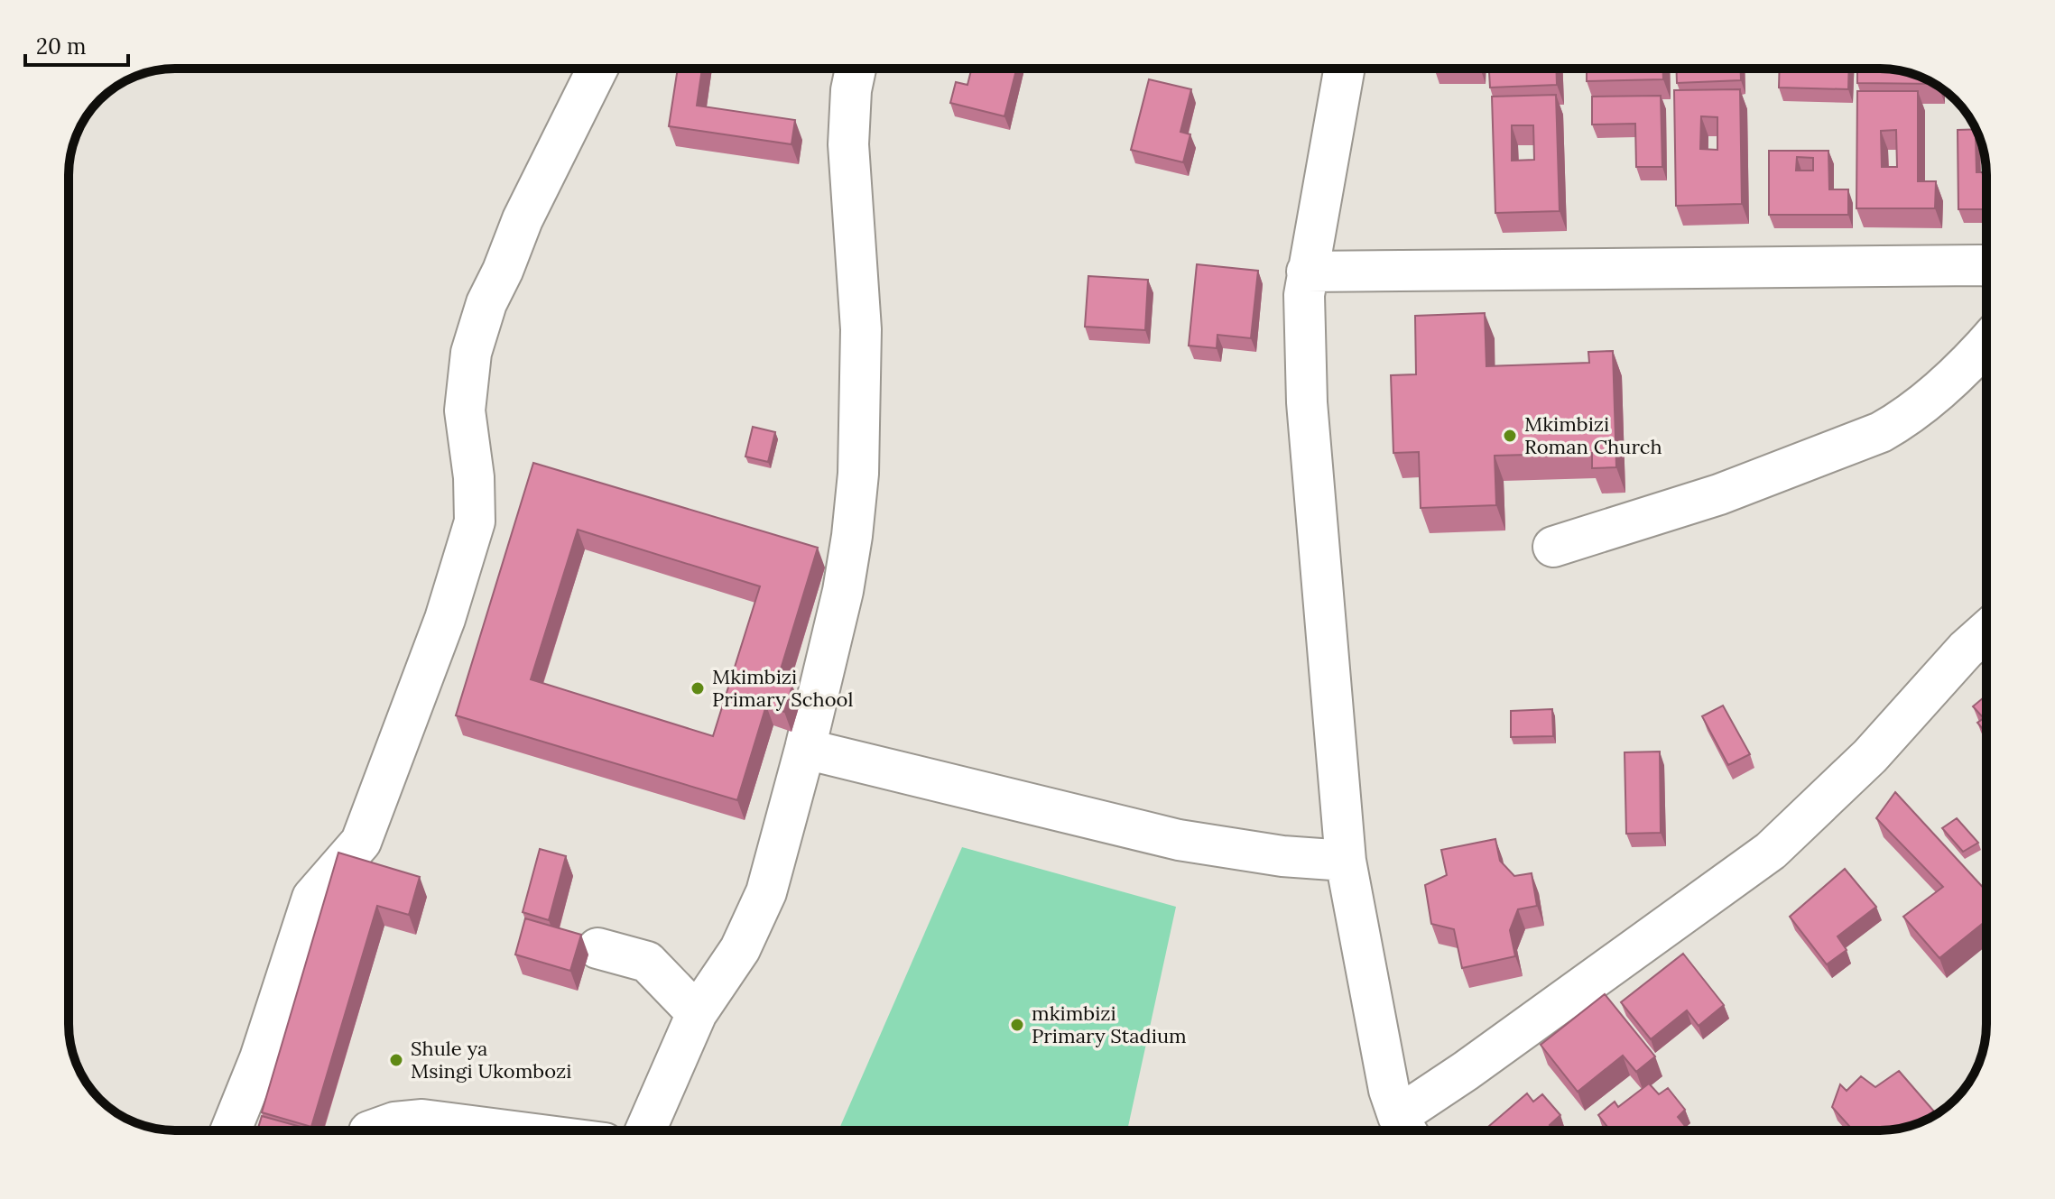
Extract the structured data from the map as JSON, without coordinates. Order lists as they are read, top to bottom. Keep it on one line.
{"places":["Mkimbizi Roman Church","Mkimbizi Primary School","mkimbizi Primary Stadium","Shule ya Msingi Ukombozi"],"scale_bar":"20 m"}
